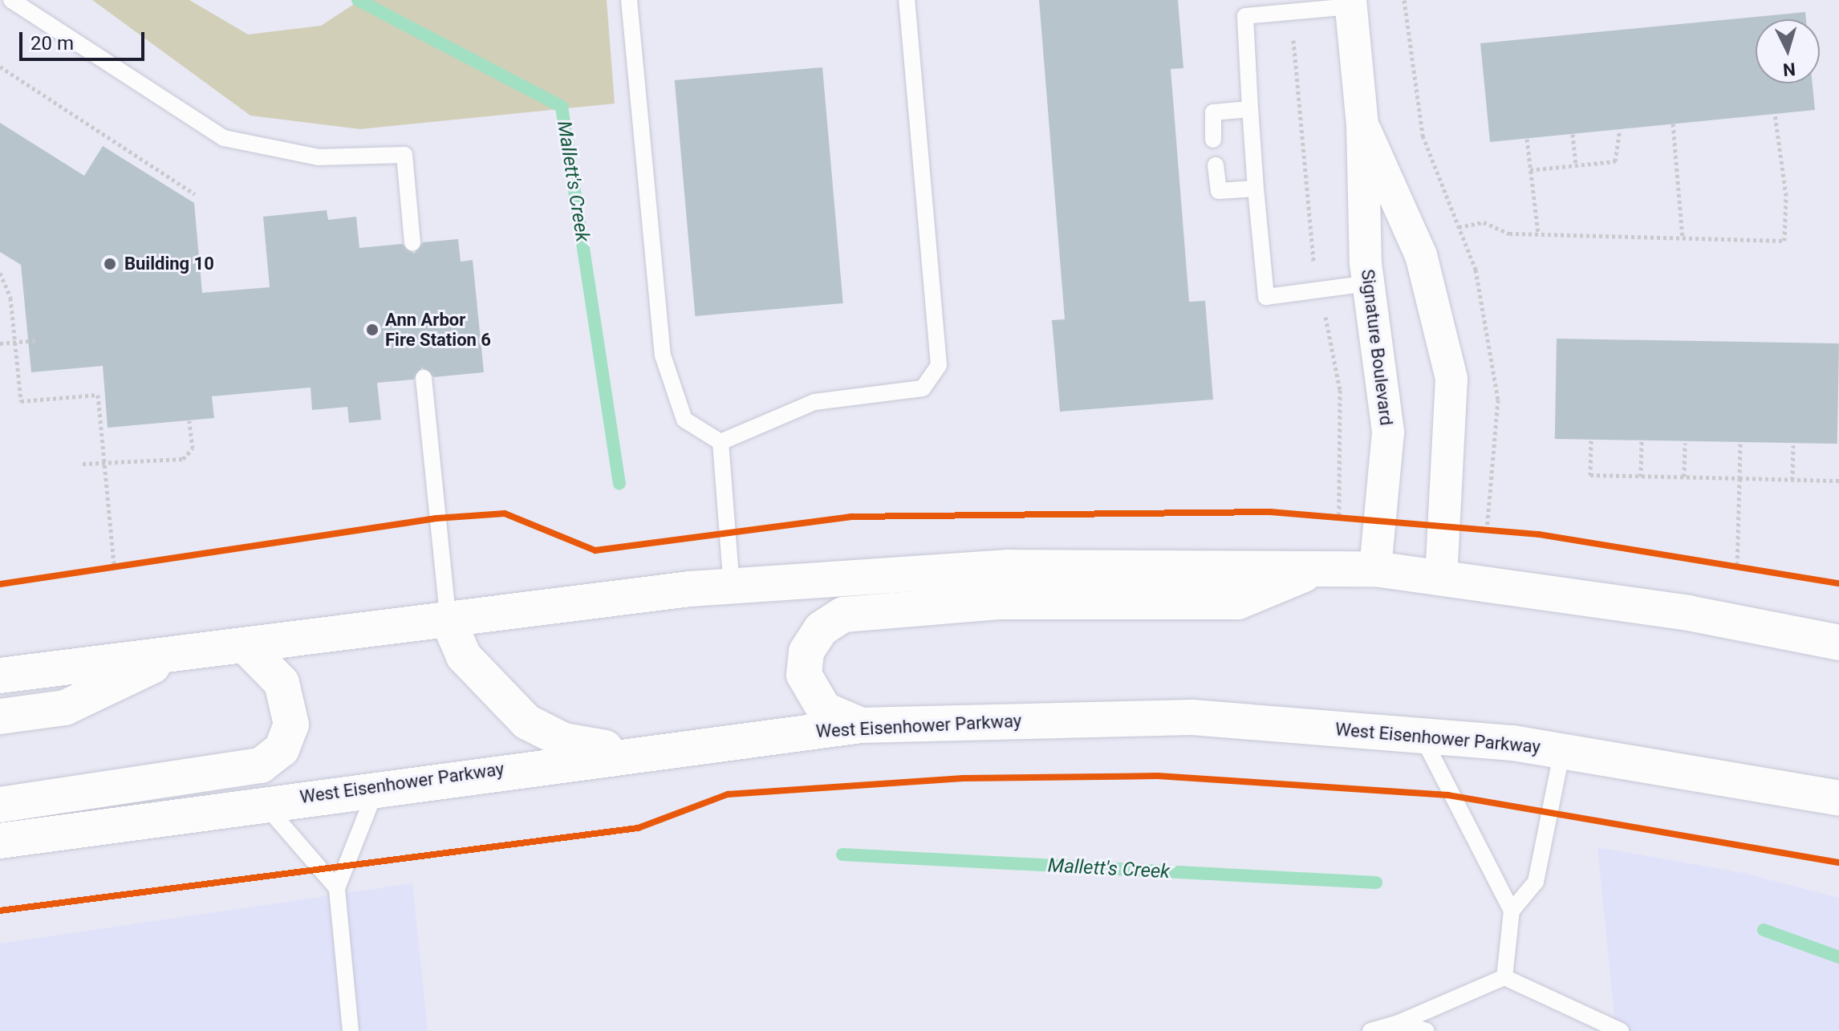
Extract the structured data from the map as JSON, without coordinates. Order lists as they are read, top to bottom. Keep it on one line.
{"streets":{"main road":["West Eisenhower Parkway"],"street":["Signature Boulevard"]},"water":["Mallett's Creek"],"places":["Building 10","Ann Arbor Fire Station 6"],"scale_bar":"20 m","north":"bottom"}
